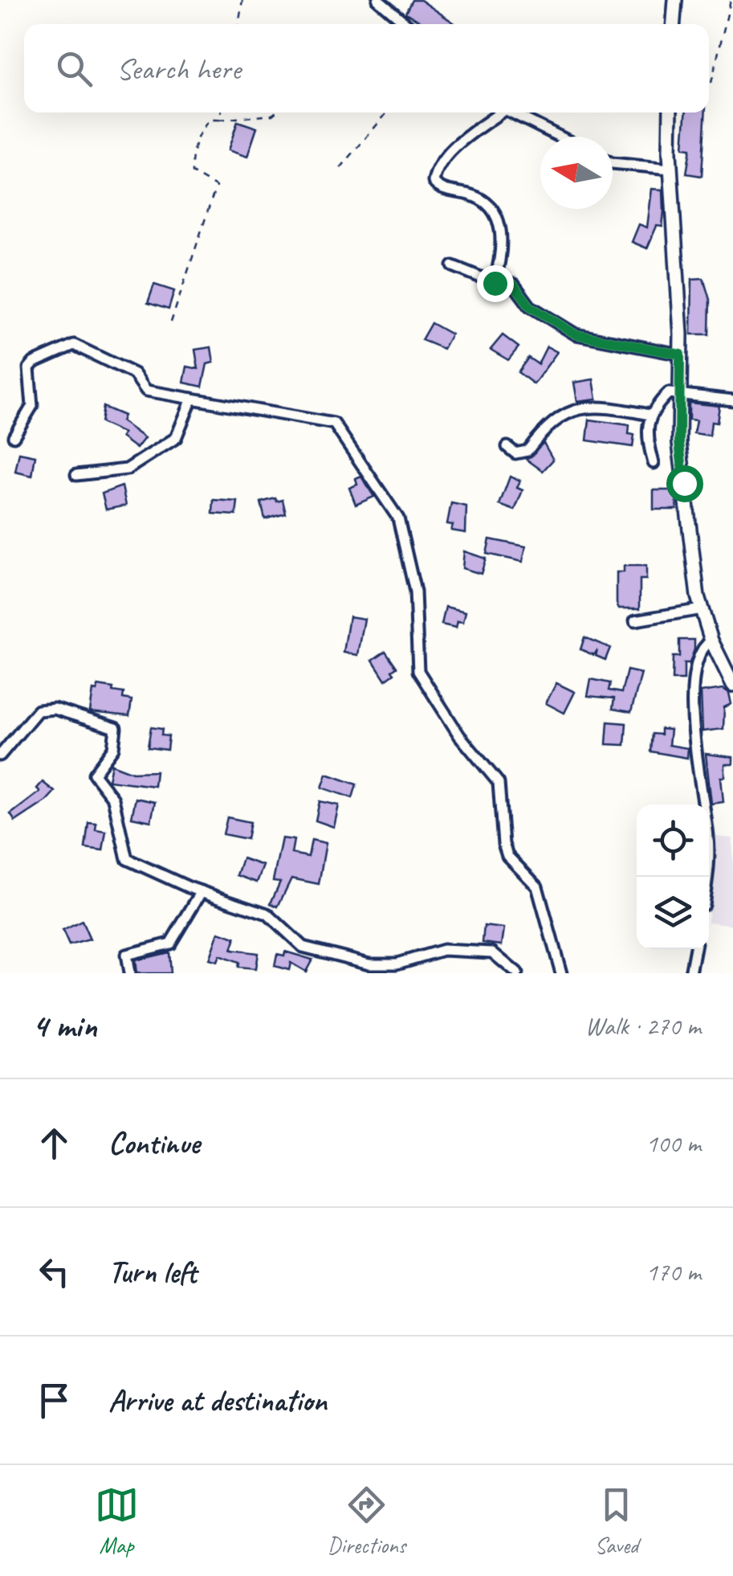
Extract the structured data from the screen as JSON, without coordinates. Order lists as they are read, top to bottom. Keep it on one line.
{"north":"left","page":{"search":"Search here","heading":["4 min","Walk · 270 m"],"list":[["Continue","100 m"],["Turn left","170 m"],"Arrive at destination"],"nav":["Map","Directions","Saved"]}}
